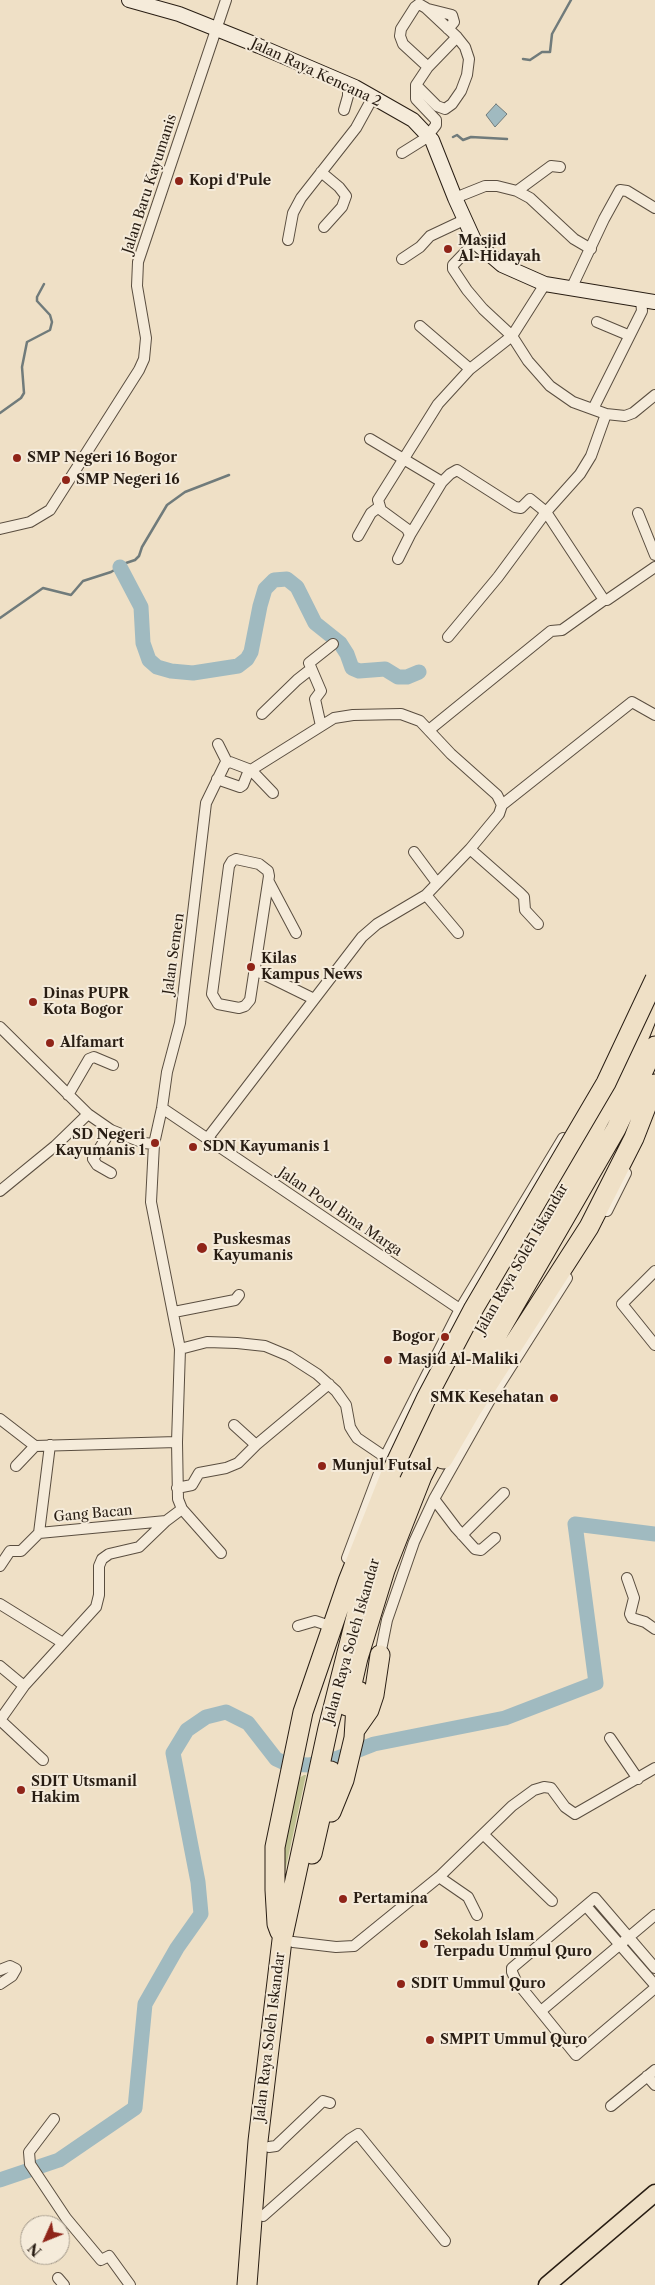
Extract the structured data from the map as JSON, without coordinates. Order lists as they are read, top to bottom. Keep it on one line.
{"streets":{"highway":["Jalan Raya Soleh Iskandar"],"street":["Jalan Raya Kencana 2","Jalan Baru Kayumanis","Jalan Semen","Jalan Pool Bina Marga","Gang Bacan"]},"crossings":[["Jalan Raya Kencana 2","Jalan Baru Kayumanis"],["Jalan Semen","Jalan Pool Bina Marga"],["Jalan Pool Bina Marga","Jalan Raya Soleh Iskandar"]],"places":["Kopi d'Pule","Masjid Al-Hidayah","SMP Negeri 16 Bogor","SMP Negeri 16","Kilas Kampus News","Dinas PUPR Kota Bogor","Alfamart","SD Negeri Kayumanis 1","SDN Kayumanis 1","Puskesmas Kayumanis","Bogor","Masjid Al-Maliki","SMK Kesehatan","Munjul Futsal","SDIT Utsmanil Hakim","Pertamina","Sekolah Islam Terpadu Ummul Quro","SDIT Ummul Quro","SMPIT Ummul Quro"],"north":"bottom left"}
